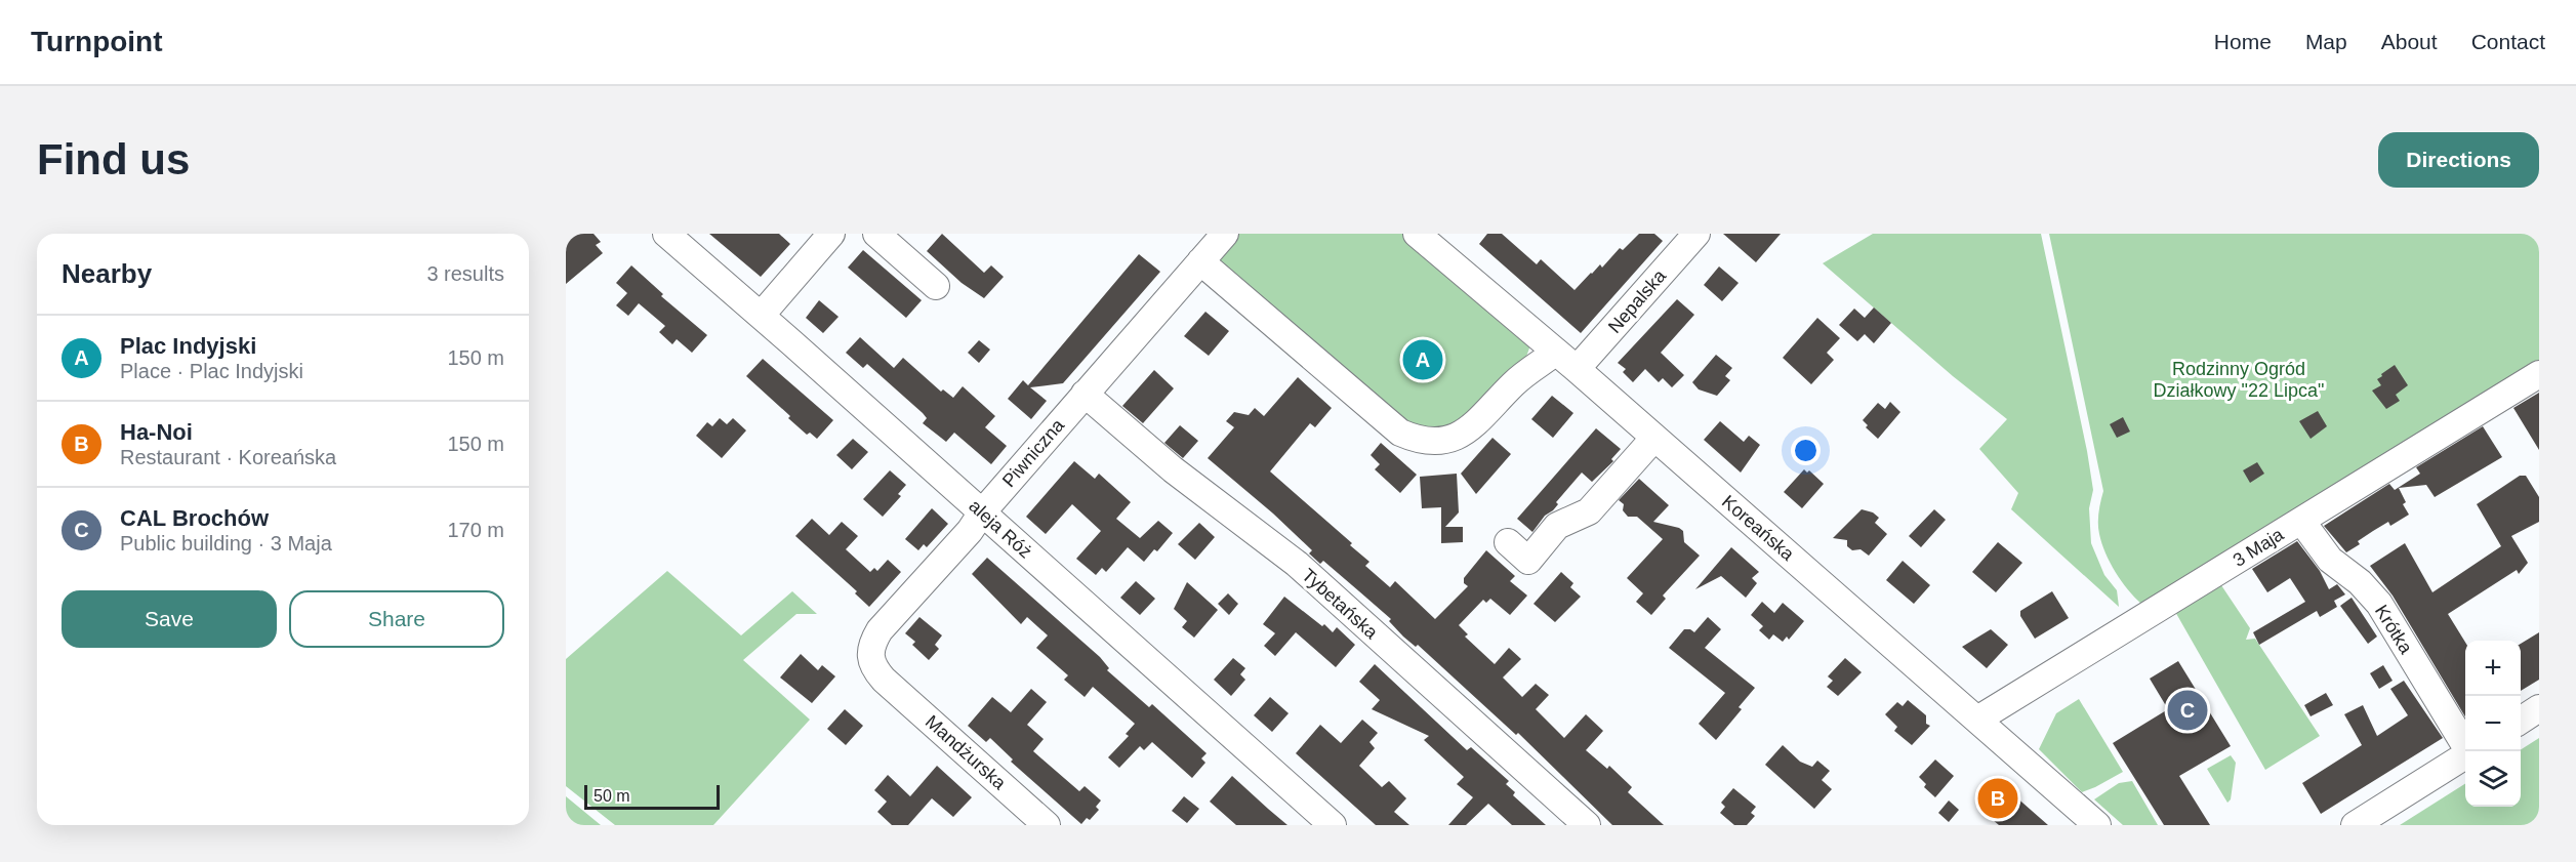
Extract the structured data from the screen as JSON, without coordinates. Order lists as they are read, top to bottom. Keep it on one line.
{"streets":{"street":["Nepalska","Piwniczna","Koreańska","aleja Róż","3 Maja","Tybetańska","Krótka","Mandżurska"]},"crossings":[["Nepalska","Koreańska"],["Piwniczna","aleja Róż"],["Piwniczna","Tybetańska"],["Piwniczna","Mandżurska"],["Koreańska","3 Maja"],["3 Maja","Krótka"]],"parks":["Rodzinny Ogród Działkowy \"22 Lipca\""],"scale_bar":"50 m","page":{"header":"Turnpoint","nav":["Home","Map","About","Contact"],"buttons":["Directions",["Save","Share"]],"title":"Find us","heading":["Nearby","3 results"],"list":[{"mark":"A","name":"Plac Indyjski","note":"Place · Plac Indyjski","value":"150 m"},{"mark":"B","name":"Ha-Noi","note":"Restaurant · Koreańska","value":"150 m"},{"mark":"C","name":"CAL Brochów","note":"Public building · 3 Maja","value":"170 m"}],"pins":["A","C","B"],"map_buttons":["+","−"],"scale":"50 m"}}
